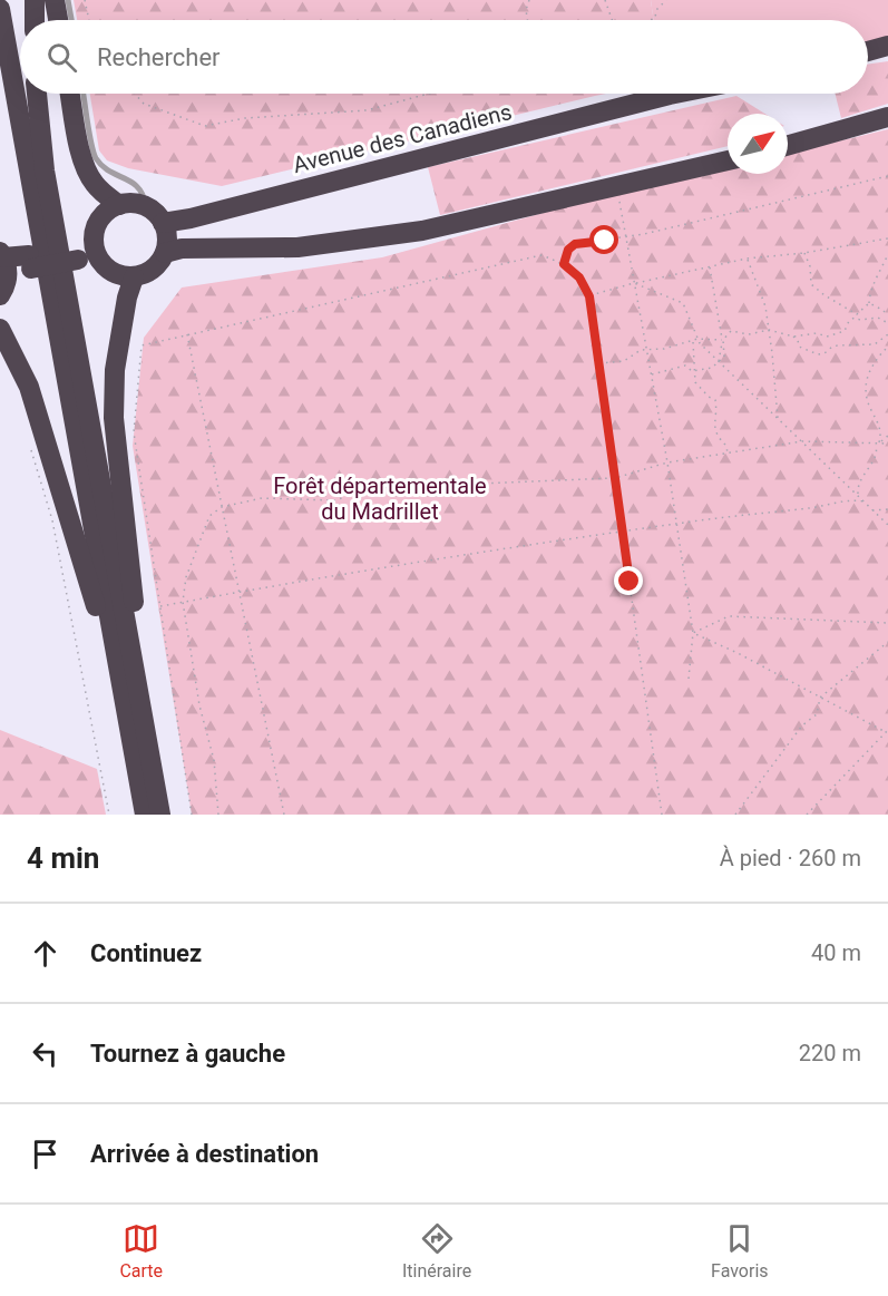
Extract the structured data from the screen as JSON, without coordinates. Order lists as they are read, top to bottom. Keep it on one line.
{"streets":{"highway":["Avenue des Canadiens"]},"parks":["Forêt départementale du Madrillet"],"north":"top right","page":{"search":"Rechercher","heading":["4 min","À pied · 260 m"],"list":[["Continuez","40 m"],["Tournez à gauche","220 m"],"Arrivée à destination"],"nav":["Carte","Itinéraire","Favoris"]}}
